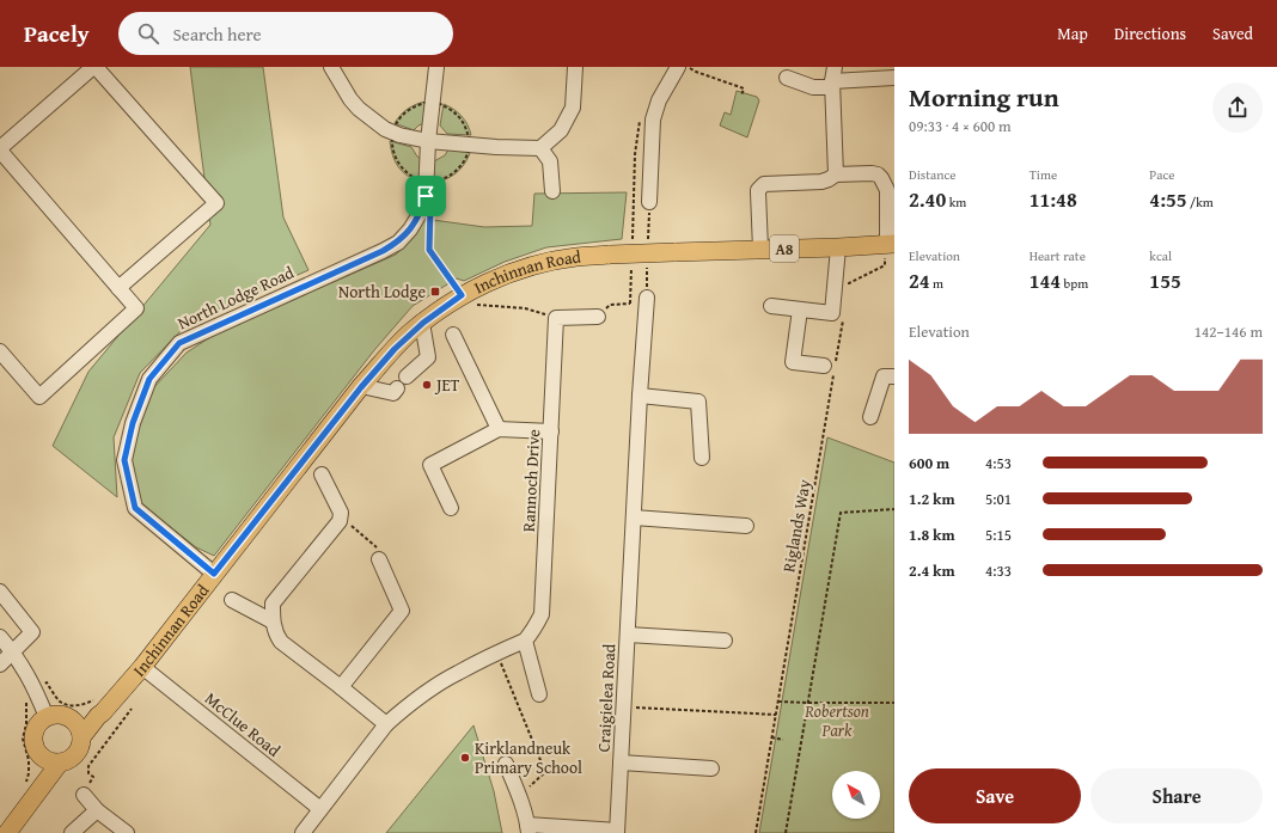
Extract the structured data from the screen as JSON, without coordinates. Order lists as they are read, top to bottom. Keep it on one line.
{"streets":{"main road":["A8","Inchinnan Road"],"street":["North Lodge Road","Rannoch Drive","Craigielea Road","McClue Road"],"path":["Riglands Way"]},"crossings":[["Inchinnan Road","North Lodge Road"],["Inchinnan Road","McClue Road"]],"parks":["Robertson Park"],"places":{"transit":["North Lodge"],"other":["JET","Kirklandneuk Primary School"]},"north":"top left","page":{"header":"Pacely","search":"Search here","nav":["Map","Directions","Saved"],"heading":["Morning run","09:33 · 4 × 600 m"],"stats":[["Distance","2.40 km"],["Time","11:48"],["Pace","4:55 /km"],["Elevation","24 m"],["Heart rate","144 bpm"],["kcal","155"]],"chart":["Elevation","142–146 m"],"list":[{"name":"600 m","note":"4:53"},{"name":"1.2 km","note":"5:01"},{"name":"1.8 km","note":"5:15"},{"name":"2.4 km","note":"4:33"}],"buttons":["Save","Share"]}}
